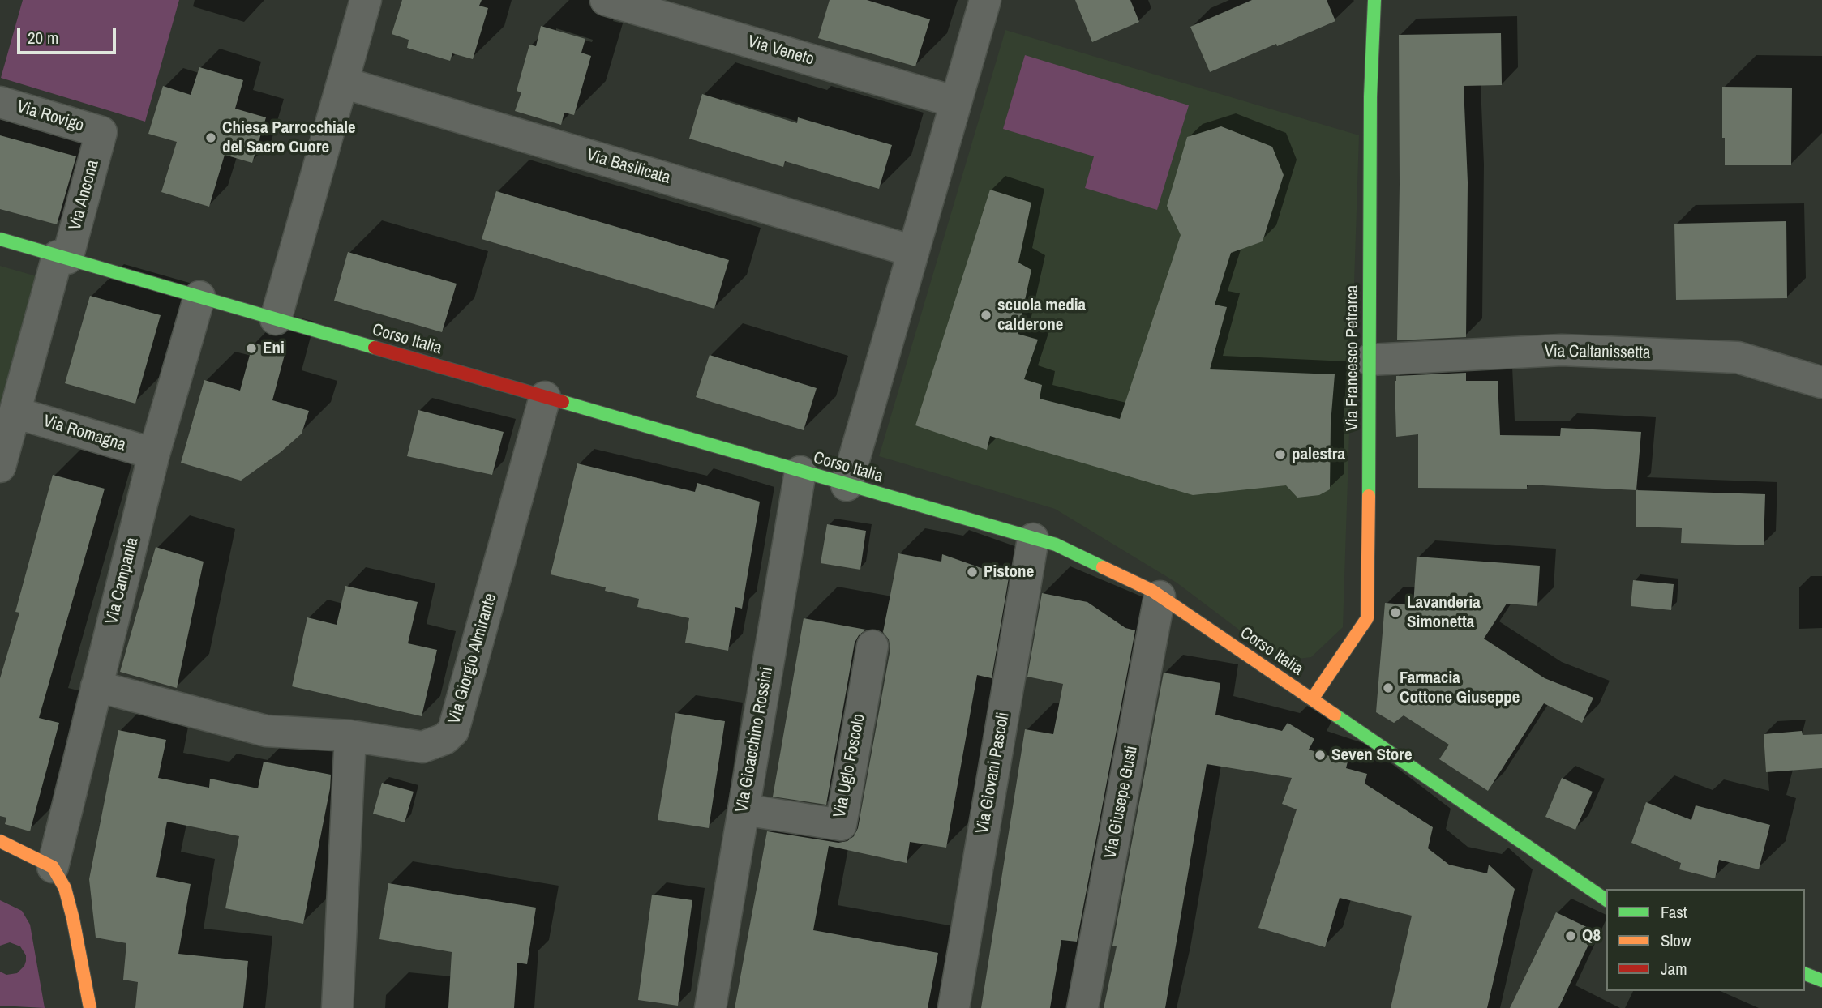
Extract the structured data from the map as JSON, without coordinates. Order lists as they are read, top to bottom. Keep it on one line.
{"streets":{"street":["Via Veneto","Via Rovigo","Via Basilicata","Via Ancona","Corso Italia","Via Caltanissetta","Via Francesco Petrarca","Via Romagna","Via Campania","Via Giorgio Almirante","VIa Gioacchino Rossini","Via Uglo Foscolo","Via Giovani Pascoli","Via Giusepe Gusti"]},"crossings":[["Via Rovigo","Via Ancona"],["Via Ancona","Corso Italia"],["Via Ancona","Via Romagna"],["Corso Italia","Via Francesco Petrarca"],["Corso Italia","Via Campania"],["Corso Italia","Via Giorgio Almirante"],["Corso Italia","VIa Gioacchino Rossini"],["Corso Italia","Via Giovani Pascoli"],["Corso Italia","Via Giusepe Gusti"],["Via Caltanissetta","Via Francesco Petrarca"],["Via Romagna","Via Campania"],["Via Campania","Via Giorgio Almirante"],["VIa Gioacchino Rossini","Via Uglo Foscolo"]],"places":["Chiesa Parrocchiale del Sacro Cuore","scuola media calderone","Eni","palestra","Pistone","Lavanderia Simonetta","Farmacia Cottone Giuseppe","Seven Store","Q8"],"legend":["Fast","Slow","Jam"],"scale_bar":"20 m"}
